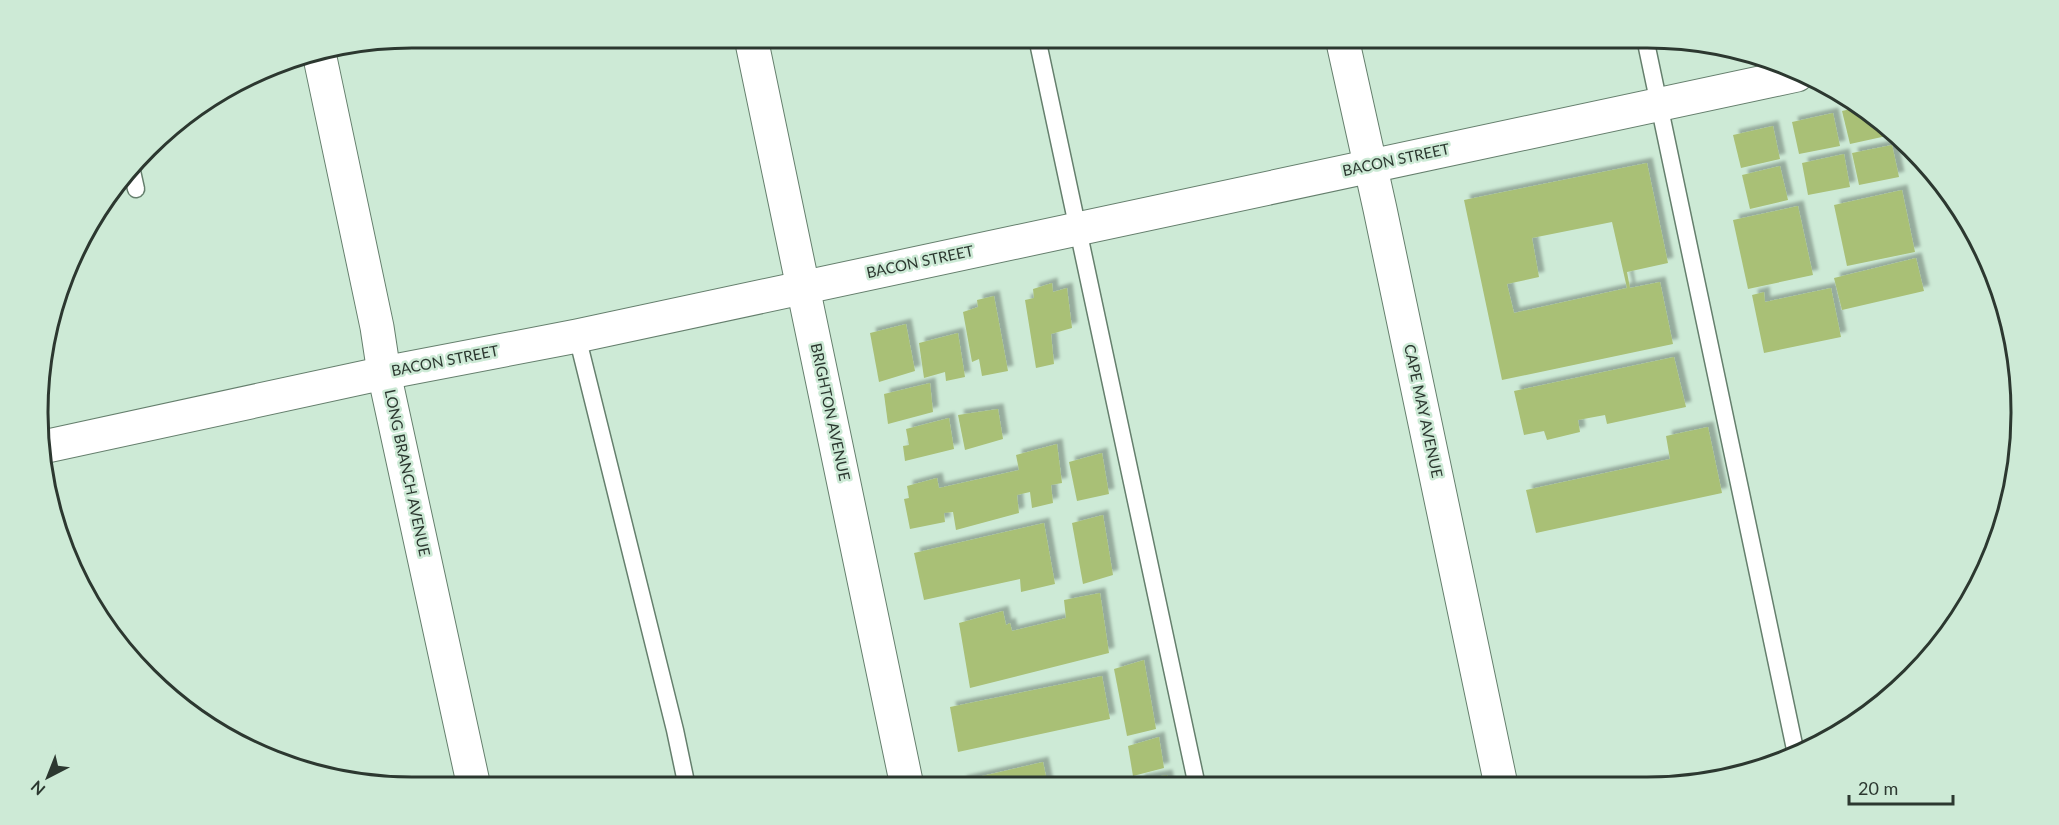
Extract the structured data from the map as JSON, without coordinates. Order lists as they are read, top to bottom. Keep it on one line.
{"streets":{"street":["BACON STREET","CAPE MAY AVENUE","BRIGHTON AVENUE","LONG BRANCH AVENUE"]},"crossings":[["BACON STREET","CAPE MAY AVENUE"],["BACON STREET","BRIGHTON AVENUE"],["BACON STREET","LONG BRANCH AVENUE"]],"scale_bar":"20 m","north":"bottom left"}
